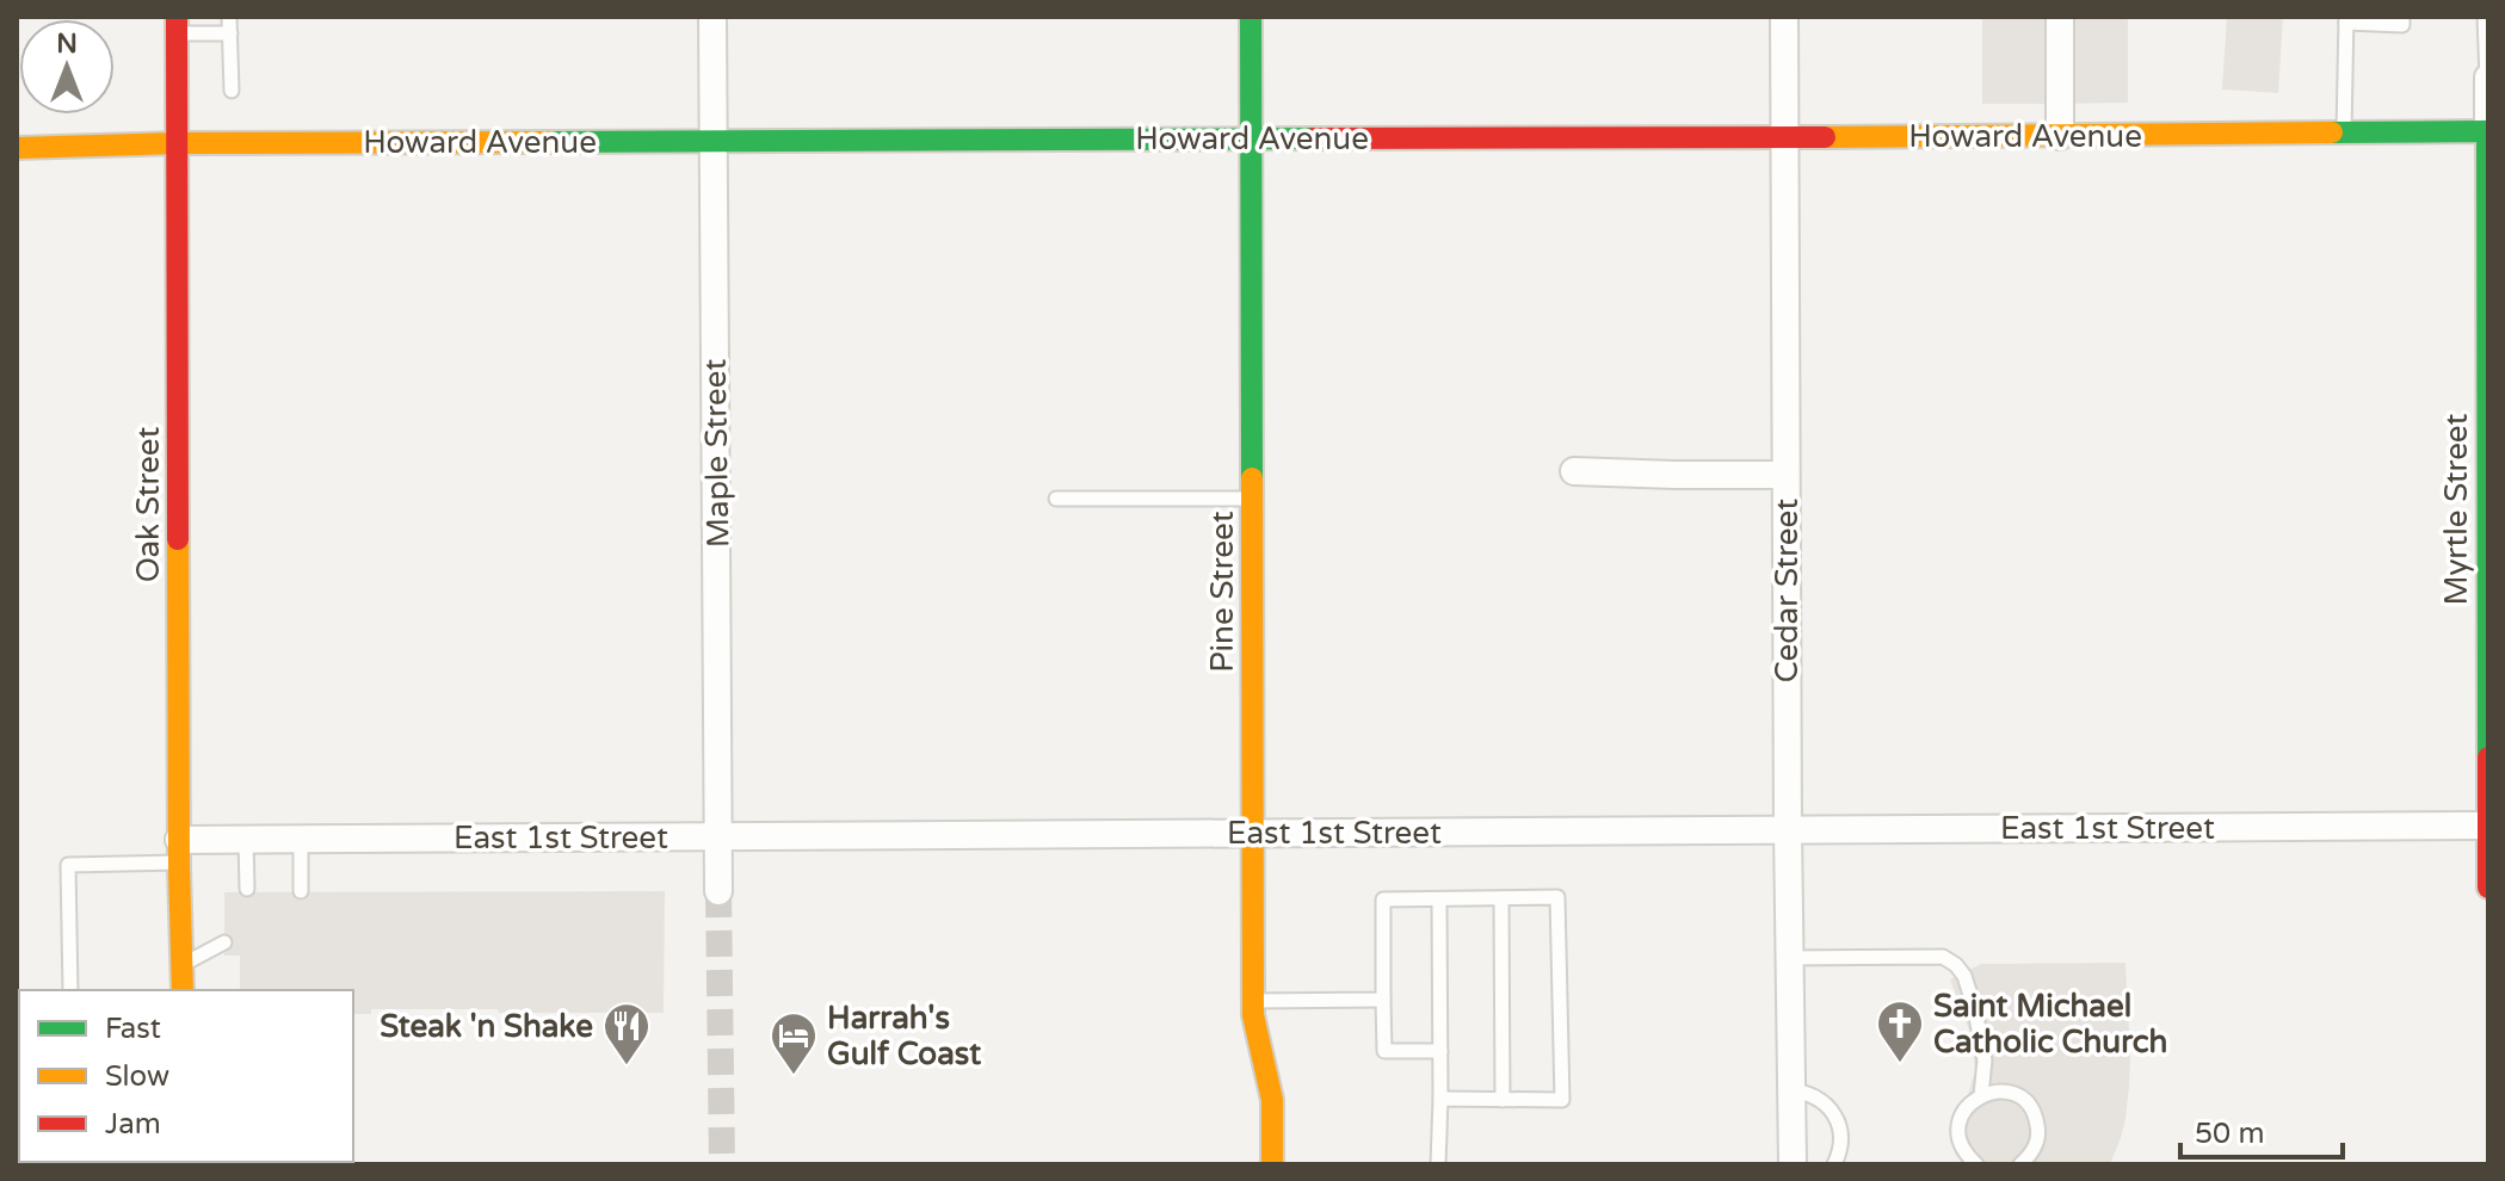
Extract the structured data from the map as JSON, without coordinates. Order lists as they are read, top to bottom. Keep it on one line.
{"streets":{"main road":["Howard Avenue","Oak Street","Myrtle Street","Pine Street"],"street":["Maple Street","Cedar Street","East 1st Street"]},"crossings":[["Howard Avenue","Maple Street"],["Howard Avenue","Oak Street"],["Howard Avenue","Myrtle Street"],["Howard Avenue","Cedar Street"],["Howard Avenue","Pine Street"],["Maple Street","East 1st Street"],["Oak Street","East 1st Street"],["Myrtle Street","East 1st Street"],["Cedar Street","East 1st Street"],["Pine Street","East 1st Street"]],"places":{"church":["Saint Michael Catholic Church"],"restaurant":["Steak 'n Shake"],"hotel":["Harrah's Gulf Coast"]},"legend":["Fast","Slow","Jam"],"scale_bar":"50 m","north":"top"}
